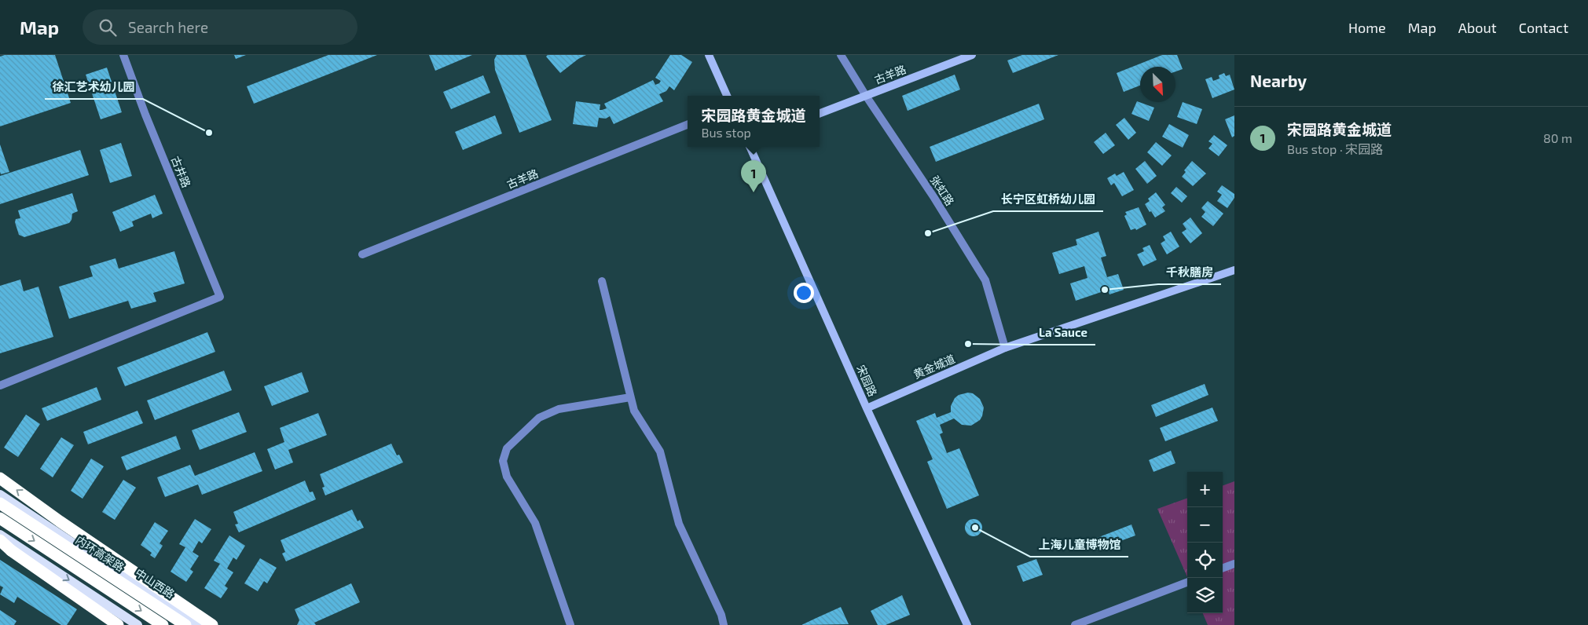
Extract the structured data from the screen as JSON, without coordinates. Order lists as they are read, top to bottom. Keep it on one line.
{"streets":{"highway":["内环高架路"],"main road":["古羊路","黄金城道","宋园路","中山西路"],"street":["古井路","张虹路"]},"crossings":[["古羊路","张虹路"],["张虹路","黄金城道"],["黄金城道","宋园路"]],"places":["徐汇艺术幼儿园","长宁区虹桥幼儿园","千秋膳房","La Sauce","上海儿童博物馆"],"north":"bottom right","page":{"header":"Map","search":"Search here","nav":["Home","Map","About","Contact"],"heading":"Nearby","popup":["宋园路黄金城道","Bus stop"],"list":[{"mark":"1","name":"宋园路黄金城道","note":"Bus stop · 宋园路","value":"80 m"}],"pins":"1","map_buttons":["+","−"]}}
